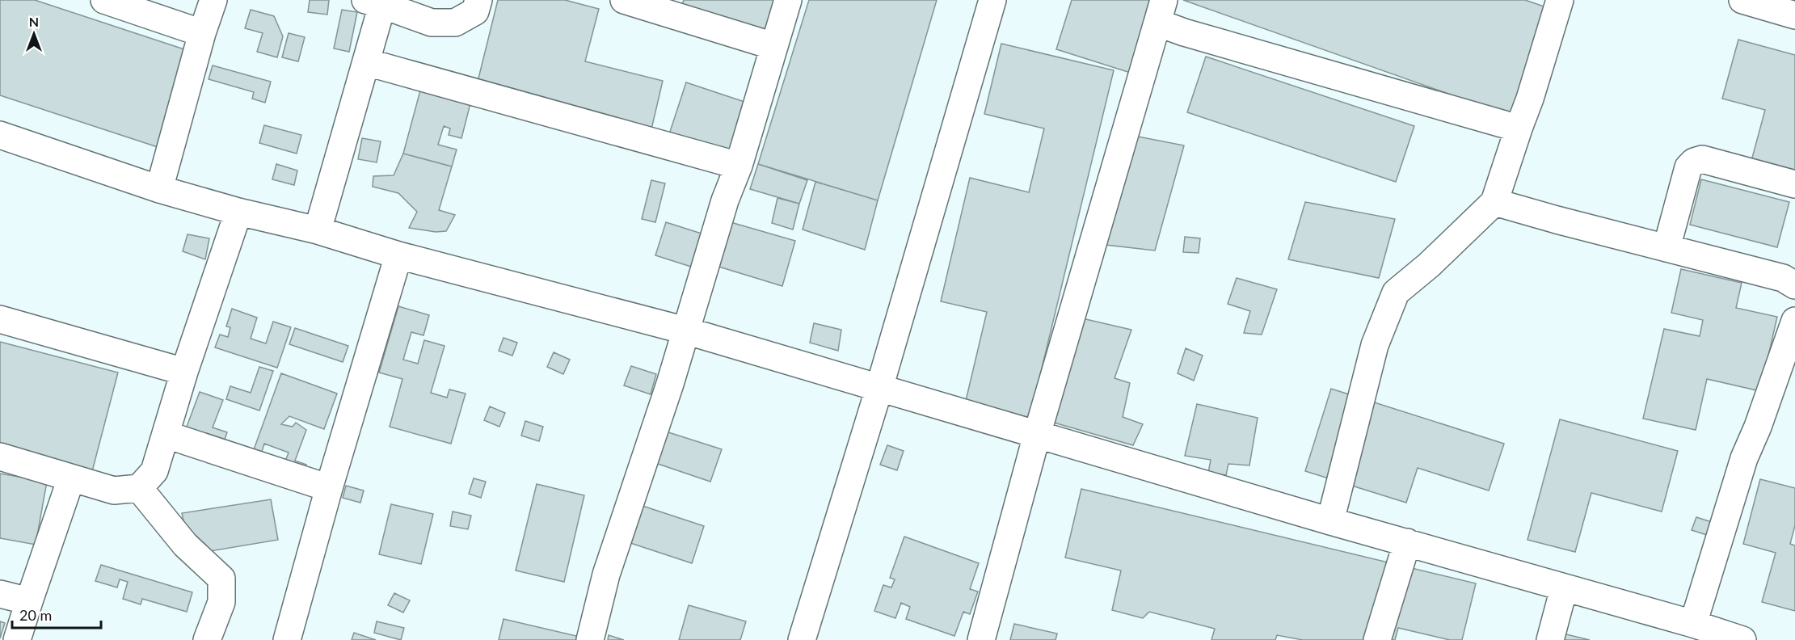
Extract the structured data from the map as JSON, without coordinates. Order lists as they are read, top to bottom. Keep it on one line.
{"scale_bar":"20 m","north":"top"}
